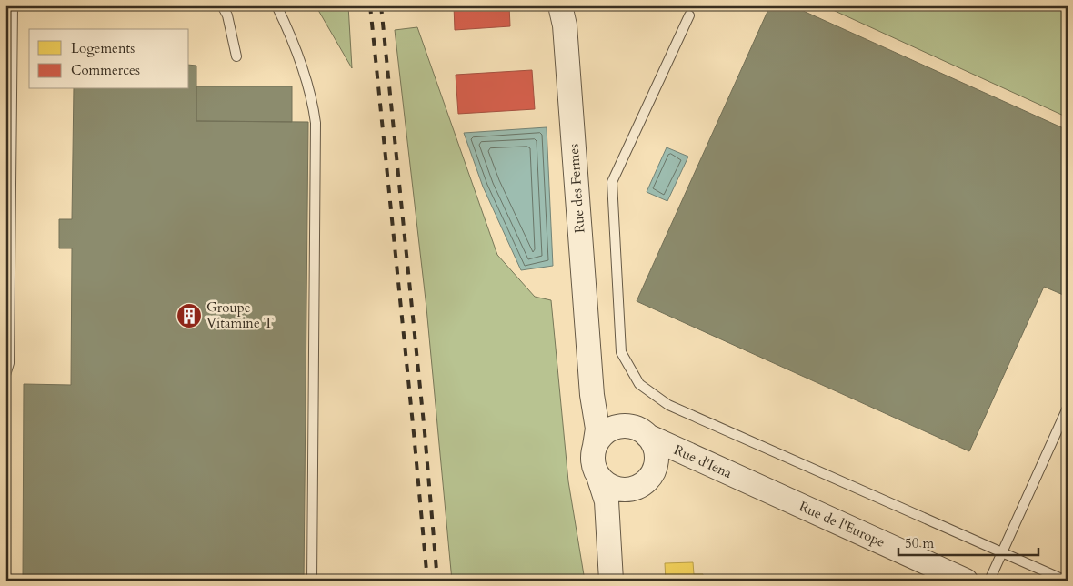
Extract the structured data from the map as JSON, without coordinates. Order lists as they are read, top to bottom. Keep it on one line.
{"streets":{"street":["Rue des Fermes","Rue d'Iena","Rue de l'Europe"]},"crossings":[["Rue des Fermes","Rue d'Iena"],["Rue d'Iena","Rue de l'Europe"]],"places":{"building":["Groupe Vitamine T"]},"legend":["Logements","Commerces"],"scale_bar":"50 m"}
